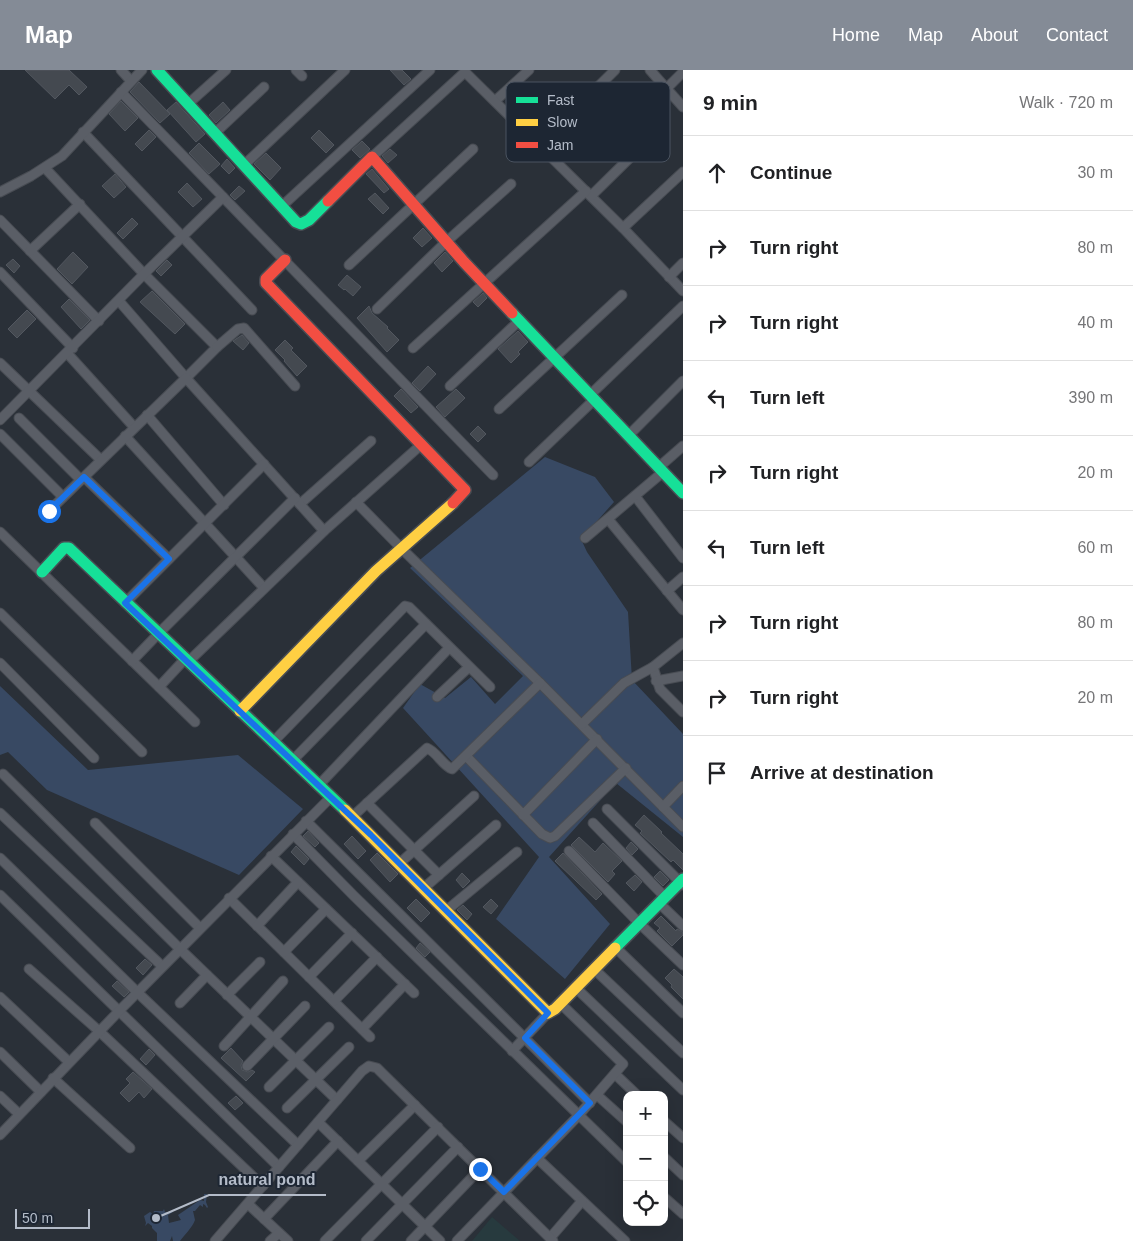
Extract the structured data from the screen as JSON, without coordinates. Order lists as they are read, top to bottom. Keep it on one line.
{"places":["natural pond"],"legend":["Fast","Slow","Jam"],"scale_bar":"50 m","page":{"header":"Map","nav":["Home","Map","About","Contact"],"heading":["9 min","Walk · 720 m"],"list":[["Continue","30 m"],["Turn right","80 m"],["Turn right","40 m"],["Turn left","390 m"],["Turn right","20 m"],["Turn left","60 m"],["Turn right","80 m"],["Turn right","20 m"],"Arrive at destination"],"map_buttons":["+","−"],"scale":"50 m"}}
